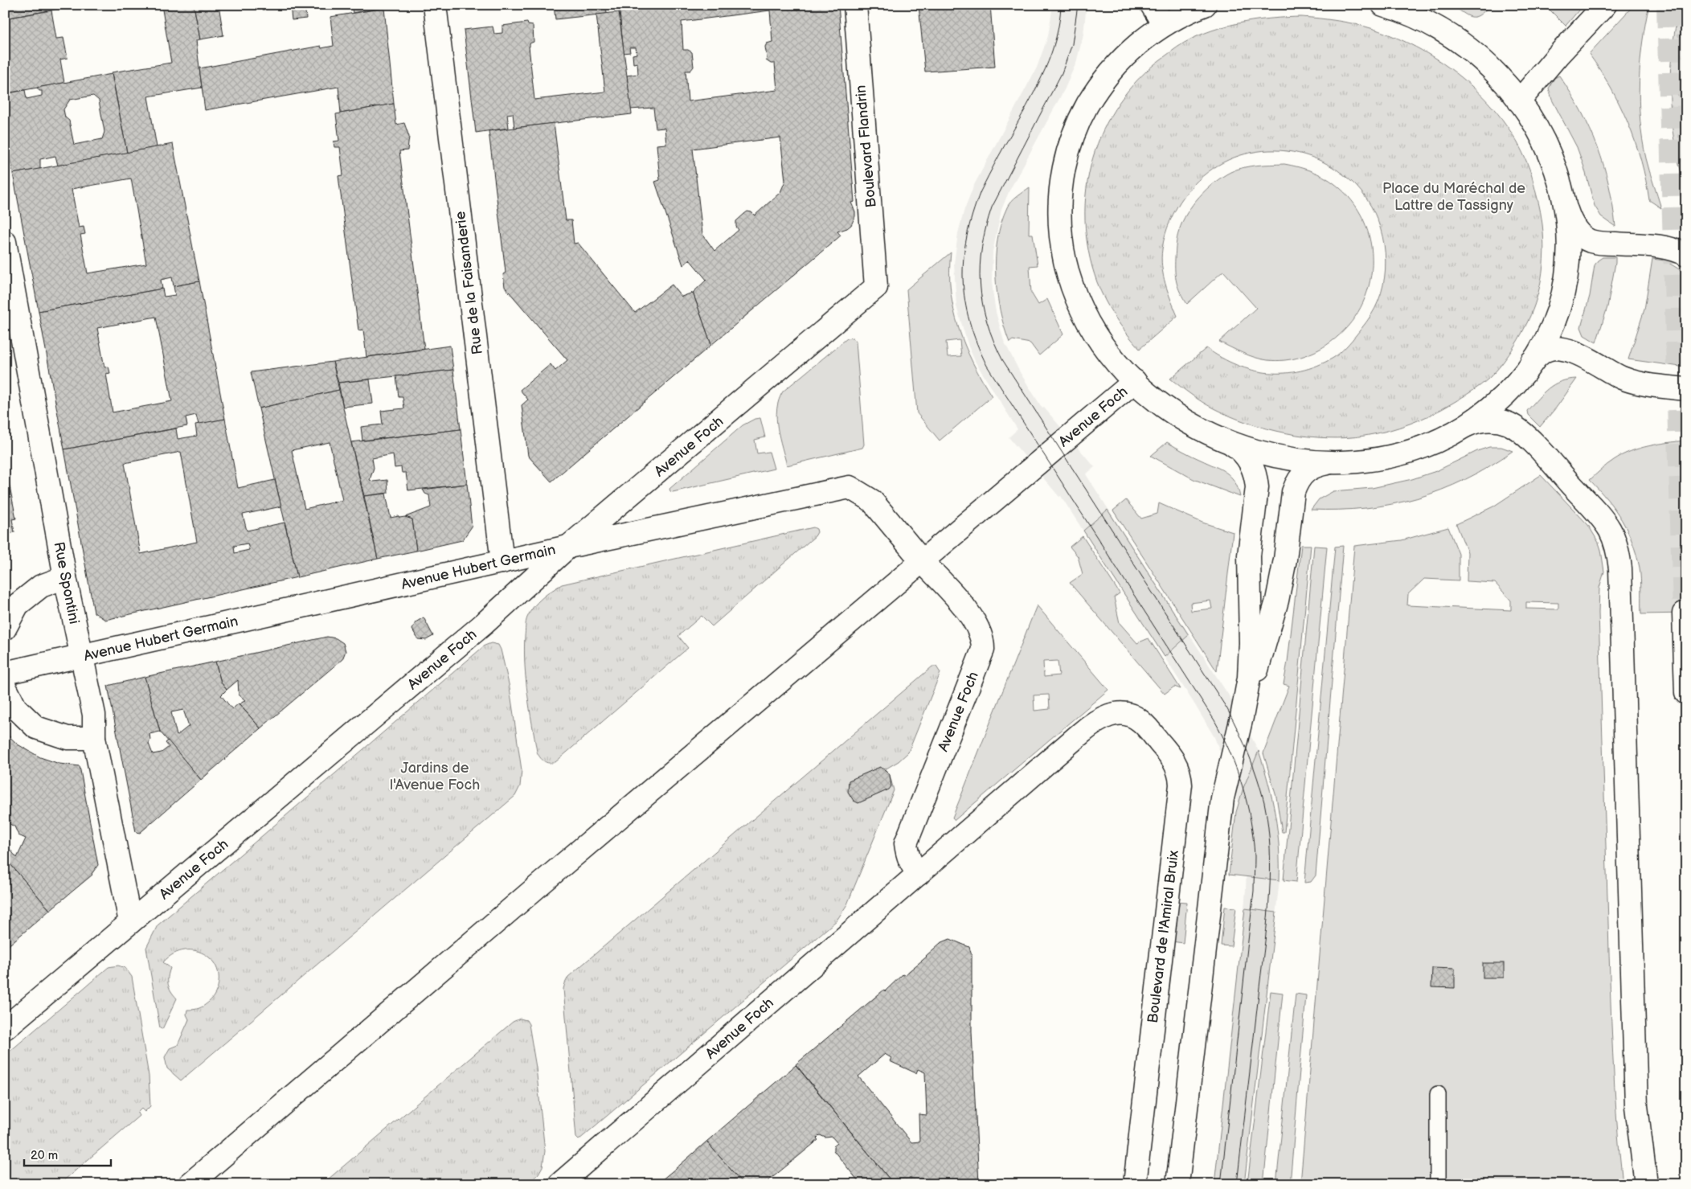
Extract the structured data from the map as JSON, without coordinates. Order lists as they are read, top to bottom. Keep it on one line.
{"streets":{"main road":["Boulevard Flandrin","Rue de la Faisanderie","Avenue Foch","Avenue Hubert Germain","Rue Spontini","Boulevard de l'Amiral Bruix"]},"crossings":[["Boulevard Flandrin","Avenue Foch"],["Rue de la Faisanderie","Avenue Hubert Germain"],["Avenue Foch","Avenue Hubert Germain"],["Avenue Foch","Rue Spontini"],["Avenue Foch","Boulevard de l'Amiral Bruix"],["Avenue Hubert Germain","Rue Spontini"]],"parks":["Place du Maréchal de Lattre de Tassigny","Jardins de l'Avenue Foch"],"scale_bar":"20 m"}
